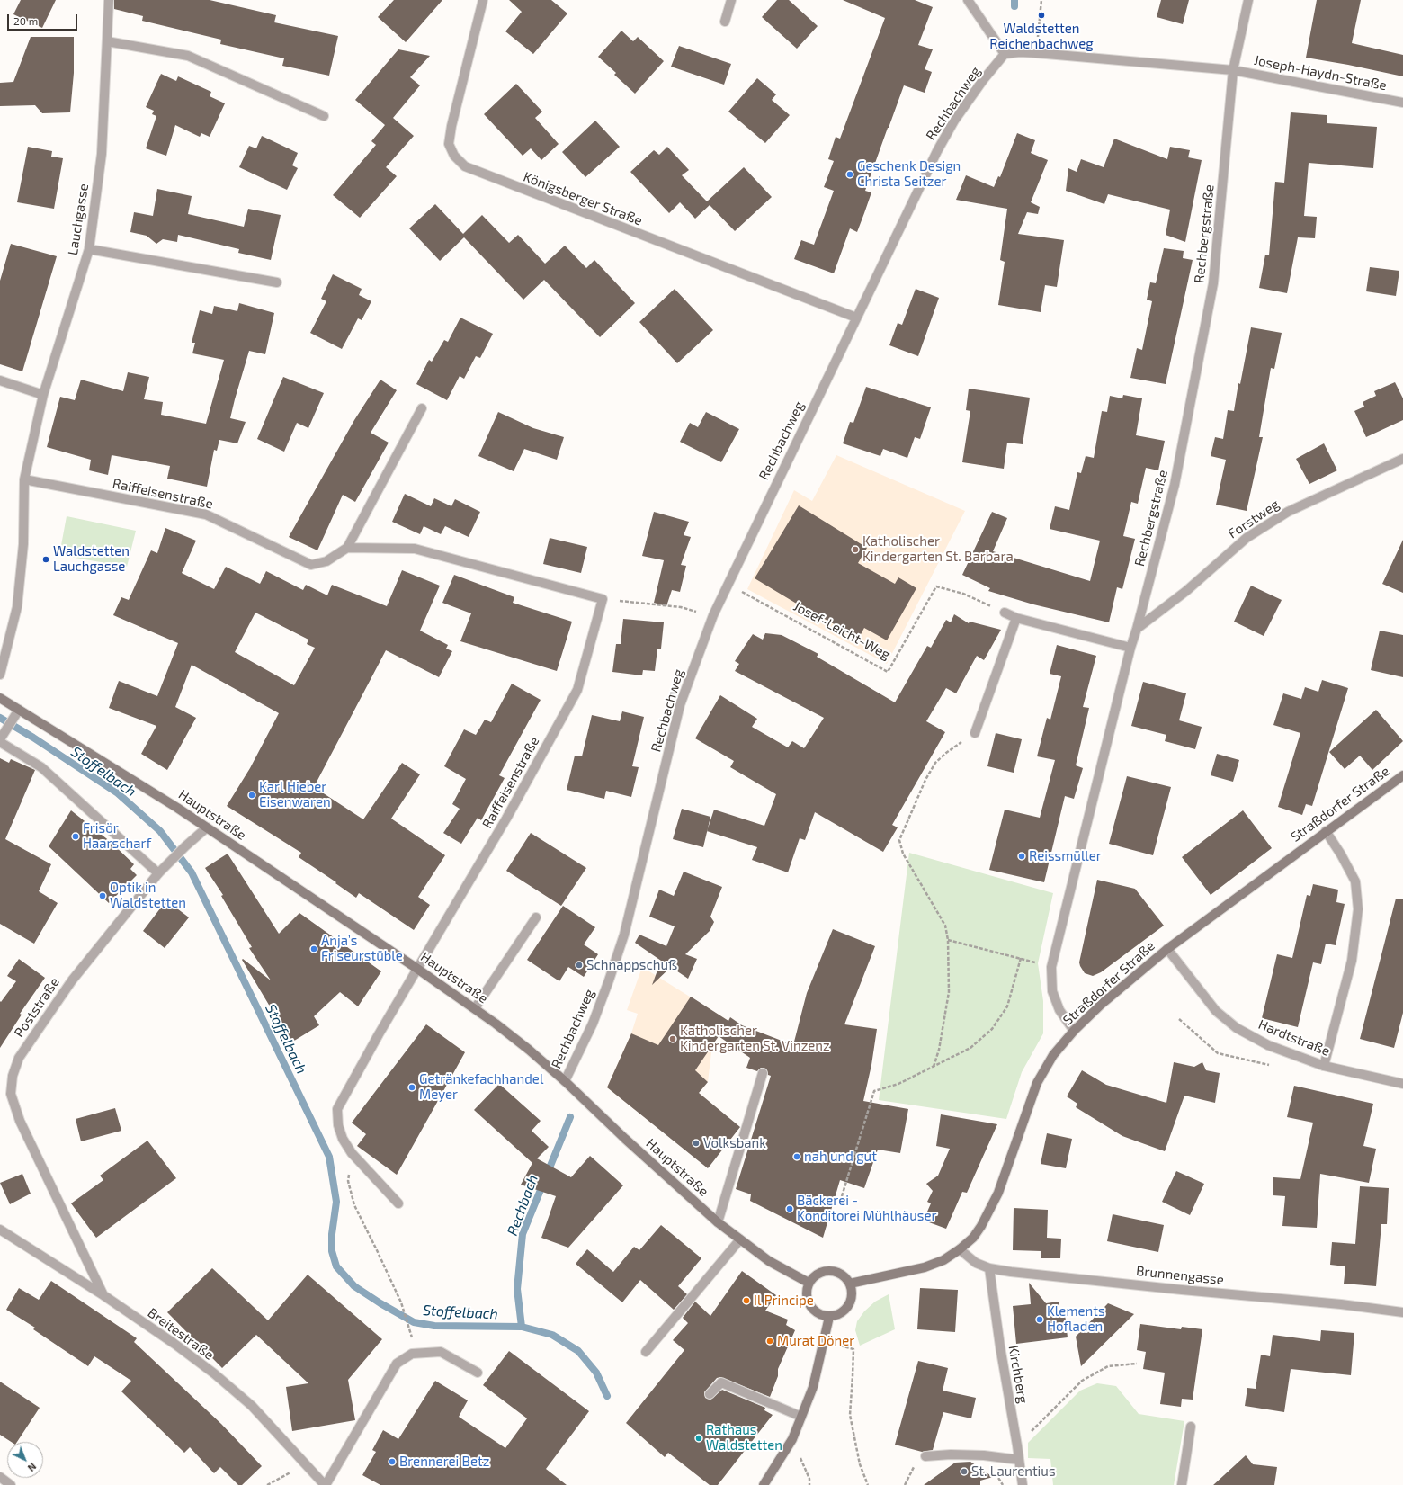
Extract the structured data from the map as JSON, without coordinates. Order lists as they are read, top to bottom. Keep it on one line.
{"streets":{"street":["Joseph-Haydn-Straße","Rechbachweg","Königsberger Straße","Lauchgasse","Rechbergstraße","Raiffeisenstraße","Forstweg","Straßdorfer Straße","Hauptstraße","Poststraße","Hardtstraße","Brunnengasse","Breitestraße","Kirchberg"],"path":["Josef-Leicht-Weg"]},"crossings":[["Joseph-Haydn-Straße","Rechbergstraße"],["Rechbachweg","Königsberger Straße"],["Rechbachweg","Josef-Leicht-Weg"],["Rechbachweg","Hauptstraße"],["Lauchgasse","Raiffeisenstraße"],["Rechbergstraße","Forstweg"],["Rechbergstraße","Straßdorfer Straße"],["Raiffeisenstraße","Hauptstraße"],["Straßdorfer Straße","Hauptstraße"],["Straßdorfer Straße","Hardtstraße"],["Straßdorfer Straße","Brunnengasse"],["Hauptstraße","Poststraße"],["Poststraße","Breitestraße"],["Brunnengasse","Kirchberg"]],"water":["Stoffelbach","Rechbach"],"places":["Waldstetten Reichenbachweg","Geschenk Design Christa Seitzer","Katholischer Kindergarten St. Barbara","Waldstetten Lauchgasse","Karl Hieber Eisenwaren","Frisör Haarscharf","Reissmüller","Optik in Waldstetten","Anja’s Friseurstüble","Schnappschuß","Katholischer Kindergarten St. Vinzenz","Getränkefachhandel Meyer","Volksbank","nah und gut","Bäckerei - Konditorei Mühlhäuser","Il Principe","Klements Hofladen","Murat Döner","Rathaus Waldstetten","Brennerei Betz","St. Laurentius"],"scale_bar":"20 m","north":"bottom right"}
